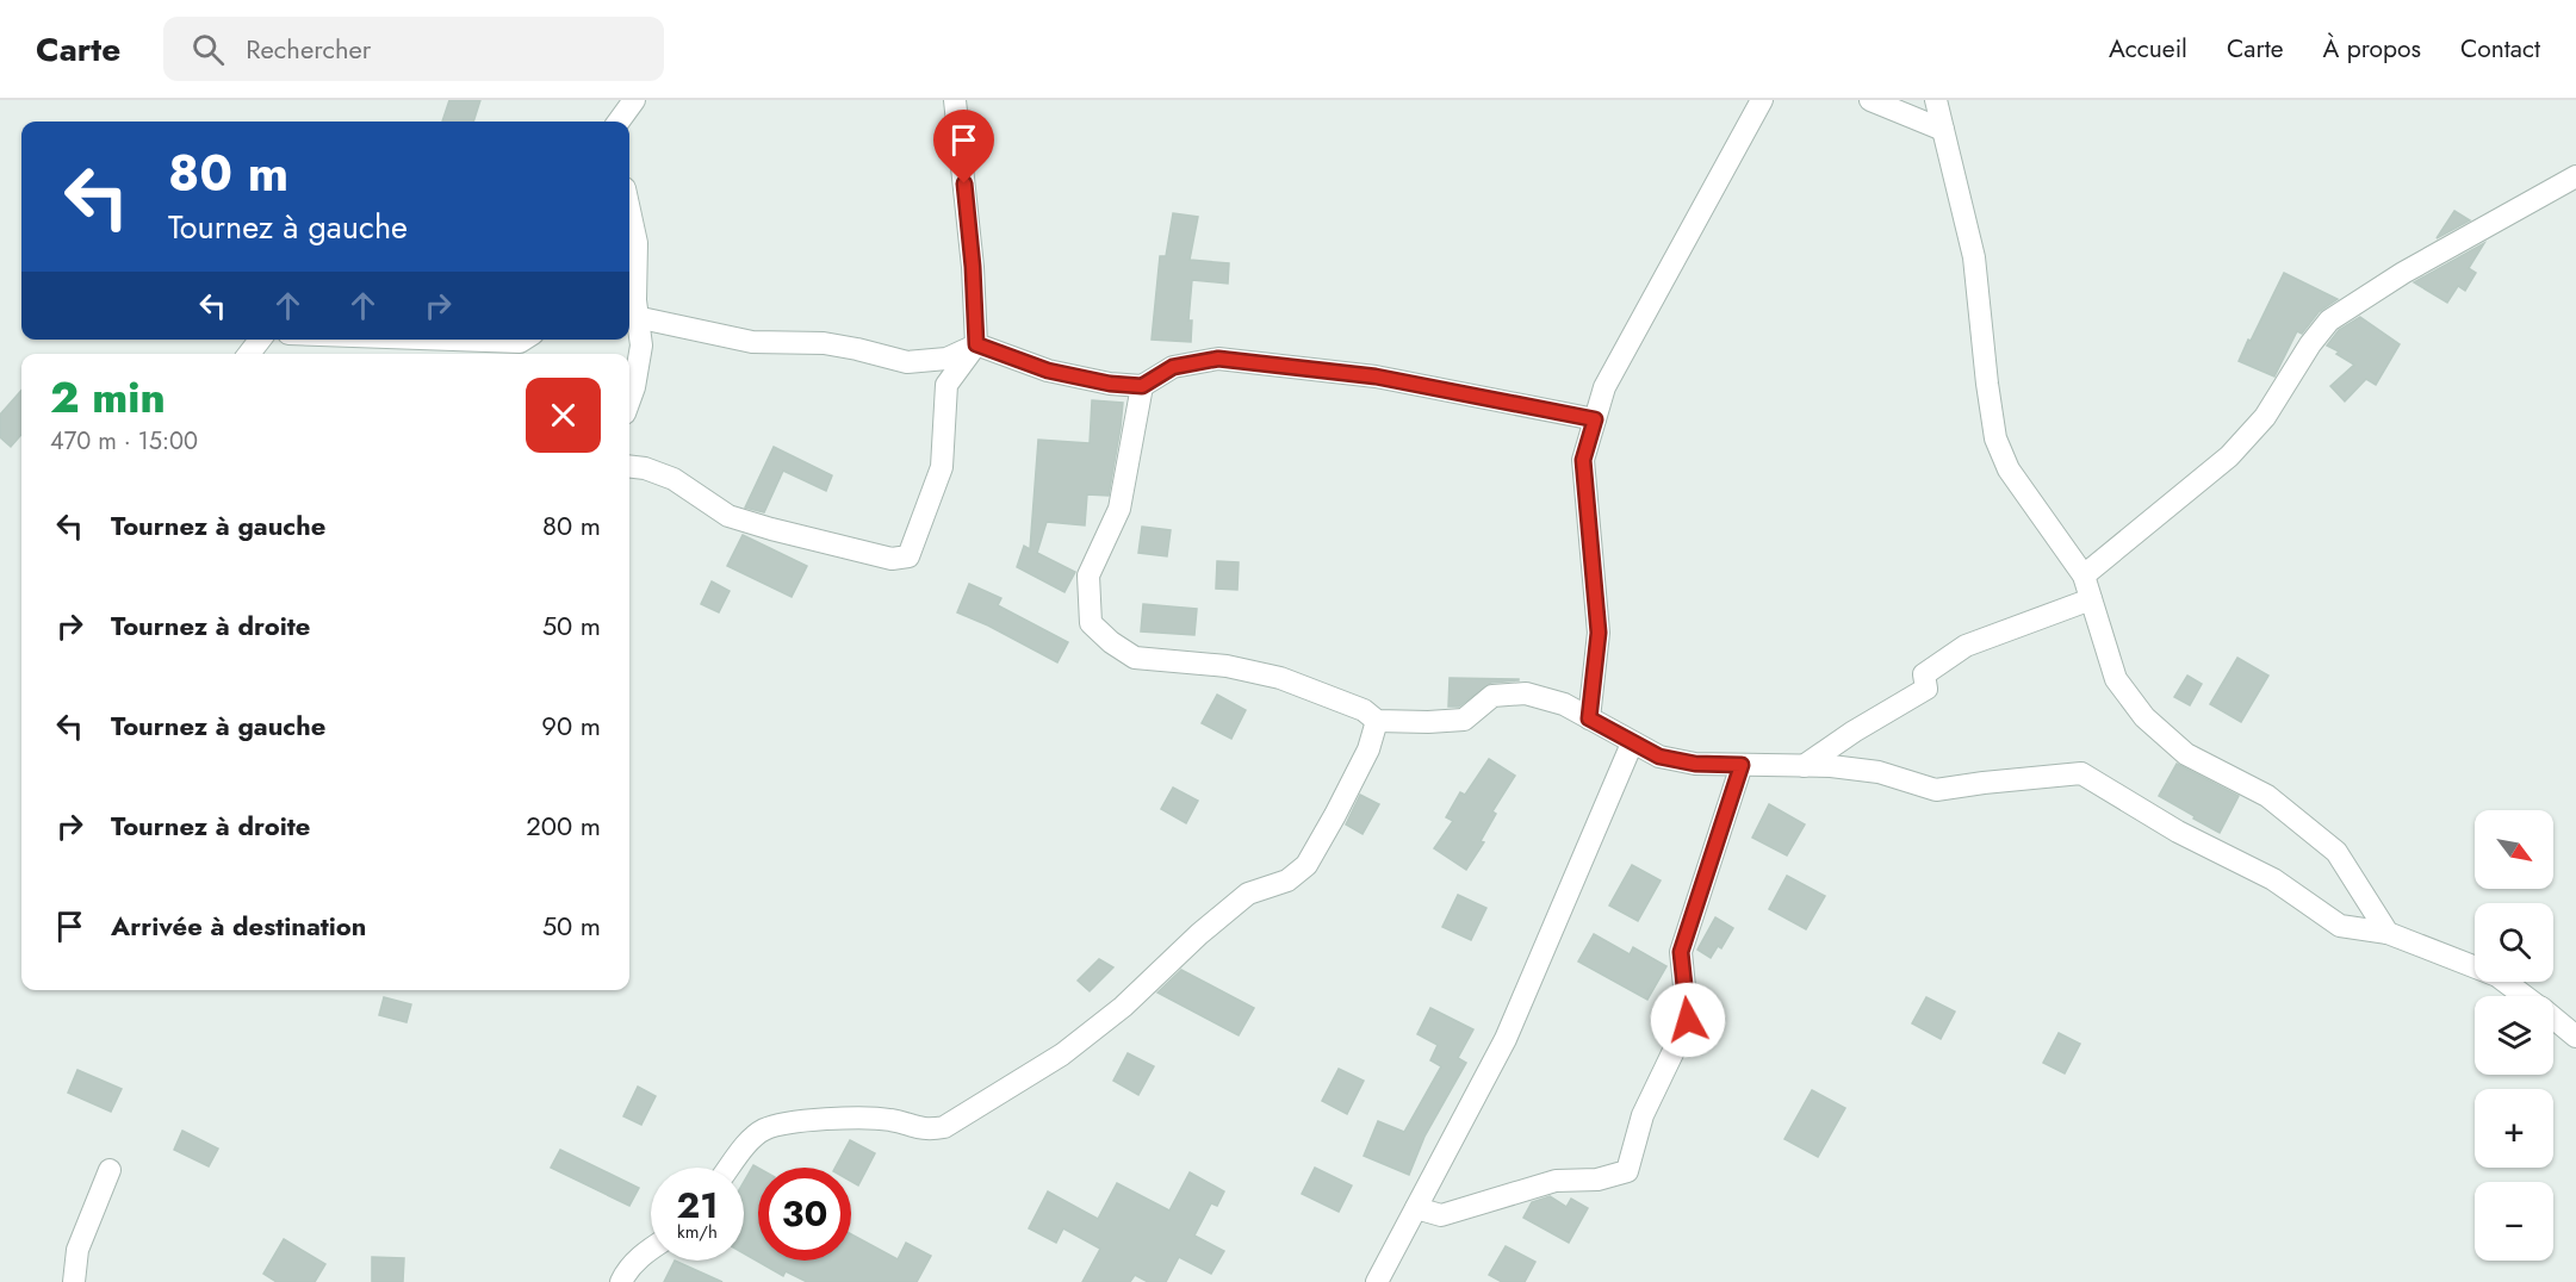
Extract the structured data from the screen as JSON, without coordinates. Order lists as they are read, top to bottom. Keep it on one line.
{"north":"bottom right","page":{"header":"Carte","search":"Rechercher","nav":["Accueil","Carte","À propos","Contact"],"turn":["80 m","Tournez à gauche"],"heading":["2 min","470 m · 15:00"],"list":[{"name":"Tournez à gauche","value":"80 m"},{"name":"Tournez à droite","value":"50 m"},{"name":"Tournez à gauche","value":"90 m"},{"name":"Tournez à droite","value":"200 m"},{"name":"Arrivée à destination","value":"50 m"}],"map_buttons":["+","−"],"speed":"21 km/h","limit":"30"}}
